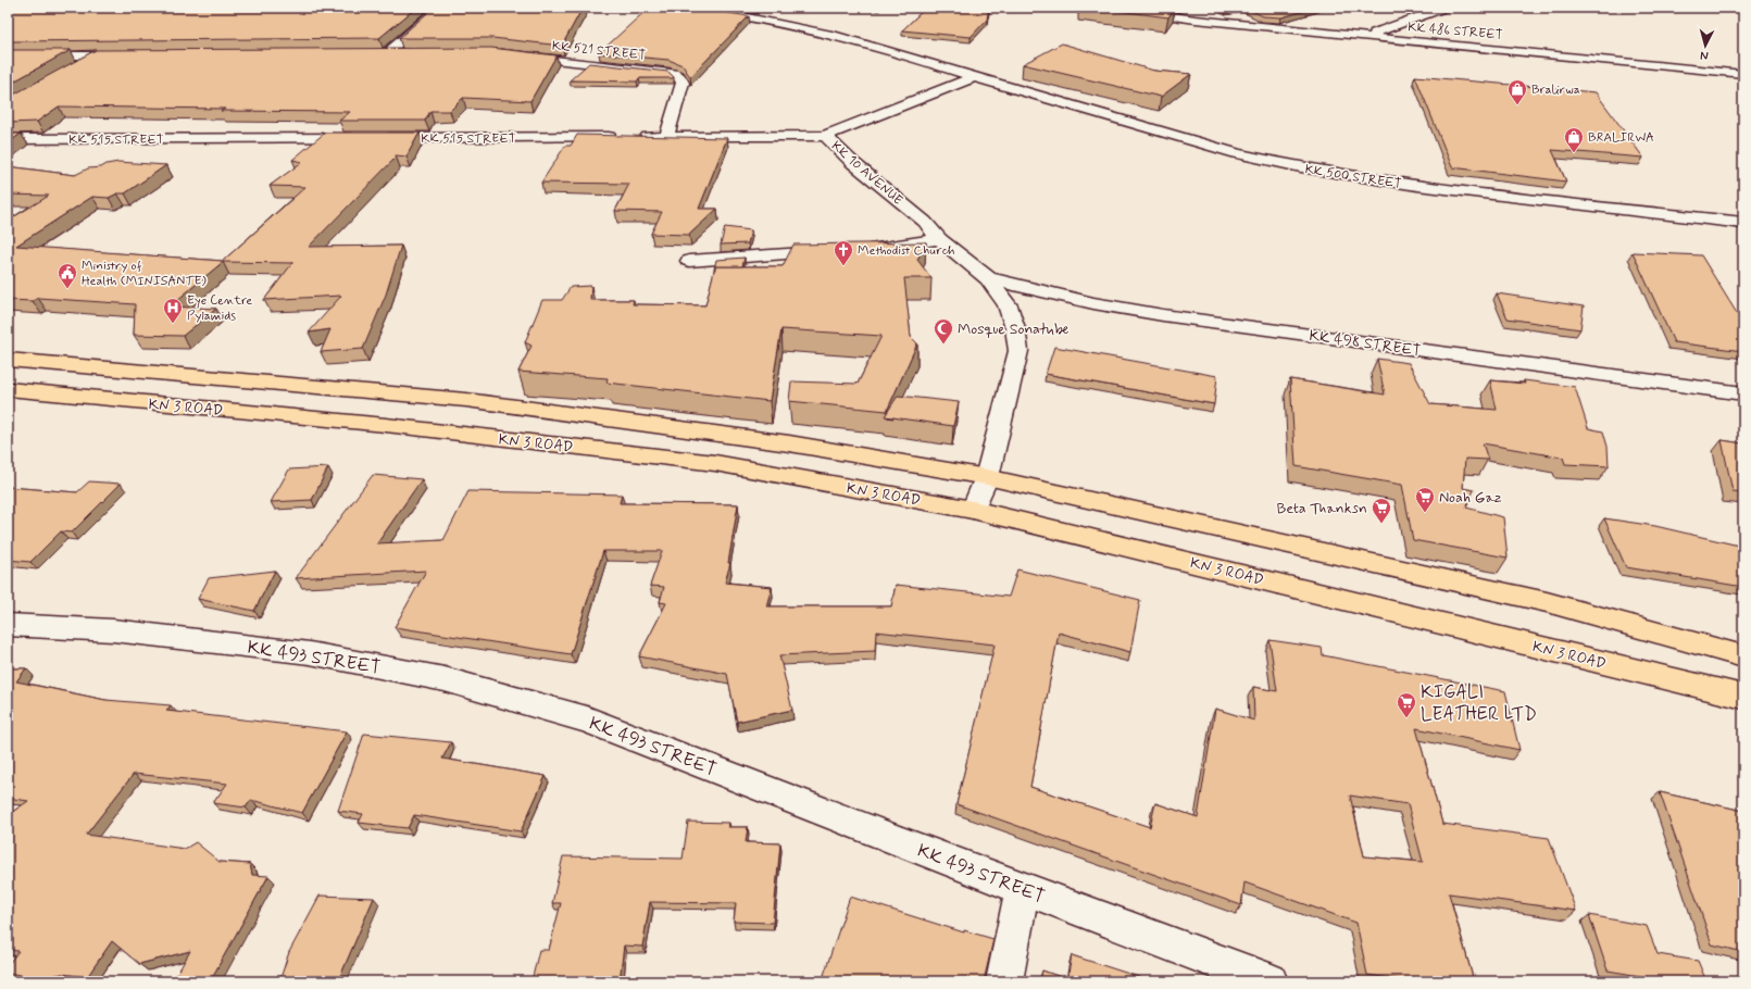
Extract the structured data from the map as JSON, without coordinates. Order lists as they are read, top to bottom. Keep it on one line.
{"streets":{"highway":["KN 3 ROAD"],"street":["KK 486 STREET","KK 521 STREET","KK 515 STREET","KK 10 AVENUE","KK 500 STREET","KK 498 STREET","KK 493 STREET"]},"crossings":[["KK 521 STREET","KK 515 STREET"],["KK 515 STREET","KK 10 AVENUE"],["KK 10 AVENUE","KK 500 STREET"],["KK 10 AVENUE","KK 498 STREET"],["KK 10 AVENUE","KN 3 ROAD"]],"places":{"shop":["Bralirwa","BRALIRWA"],"church":["Methodist Church"],"public building":["Ministry of Health (MINISANTE)"],"hospital":["Eye Centre Pylamids"],"mosque":["Mosque Sonatube"],"supermarket":["Noah Gaz","Beta Thanksn","KIGALI LEATHER LTD"]},"north":"bottom"}
